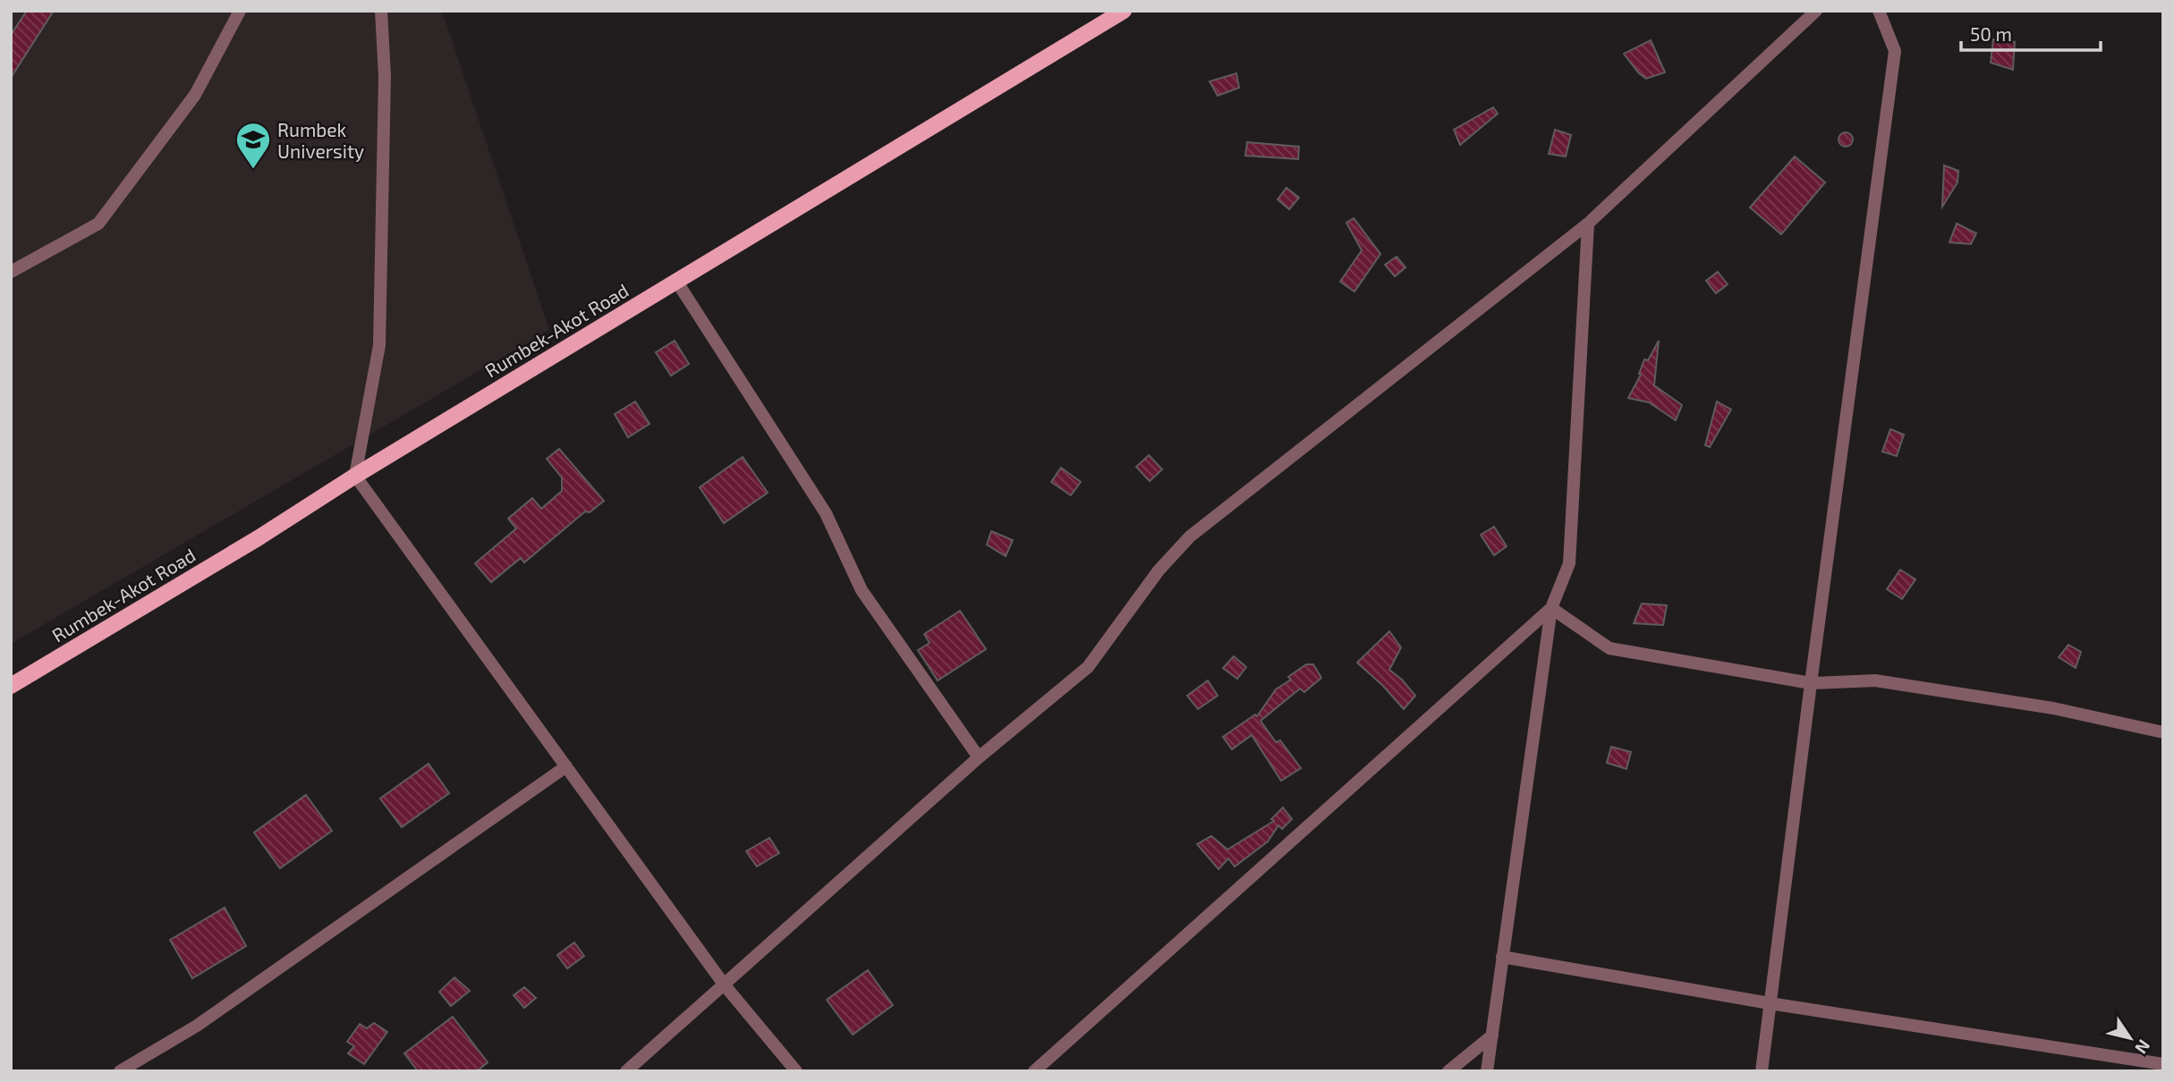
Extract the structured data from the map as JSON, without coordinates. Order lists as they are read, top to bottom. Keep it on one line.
{"streets":{"main road":["Rumbek-Akot Road"]},"places":{"school or university":["Rumbek University"]},"scale_bar":"50 m","north":"bottom right"}
